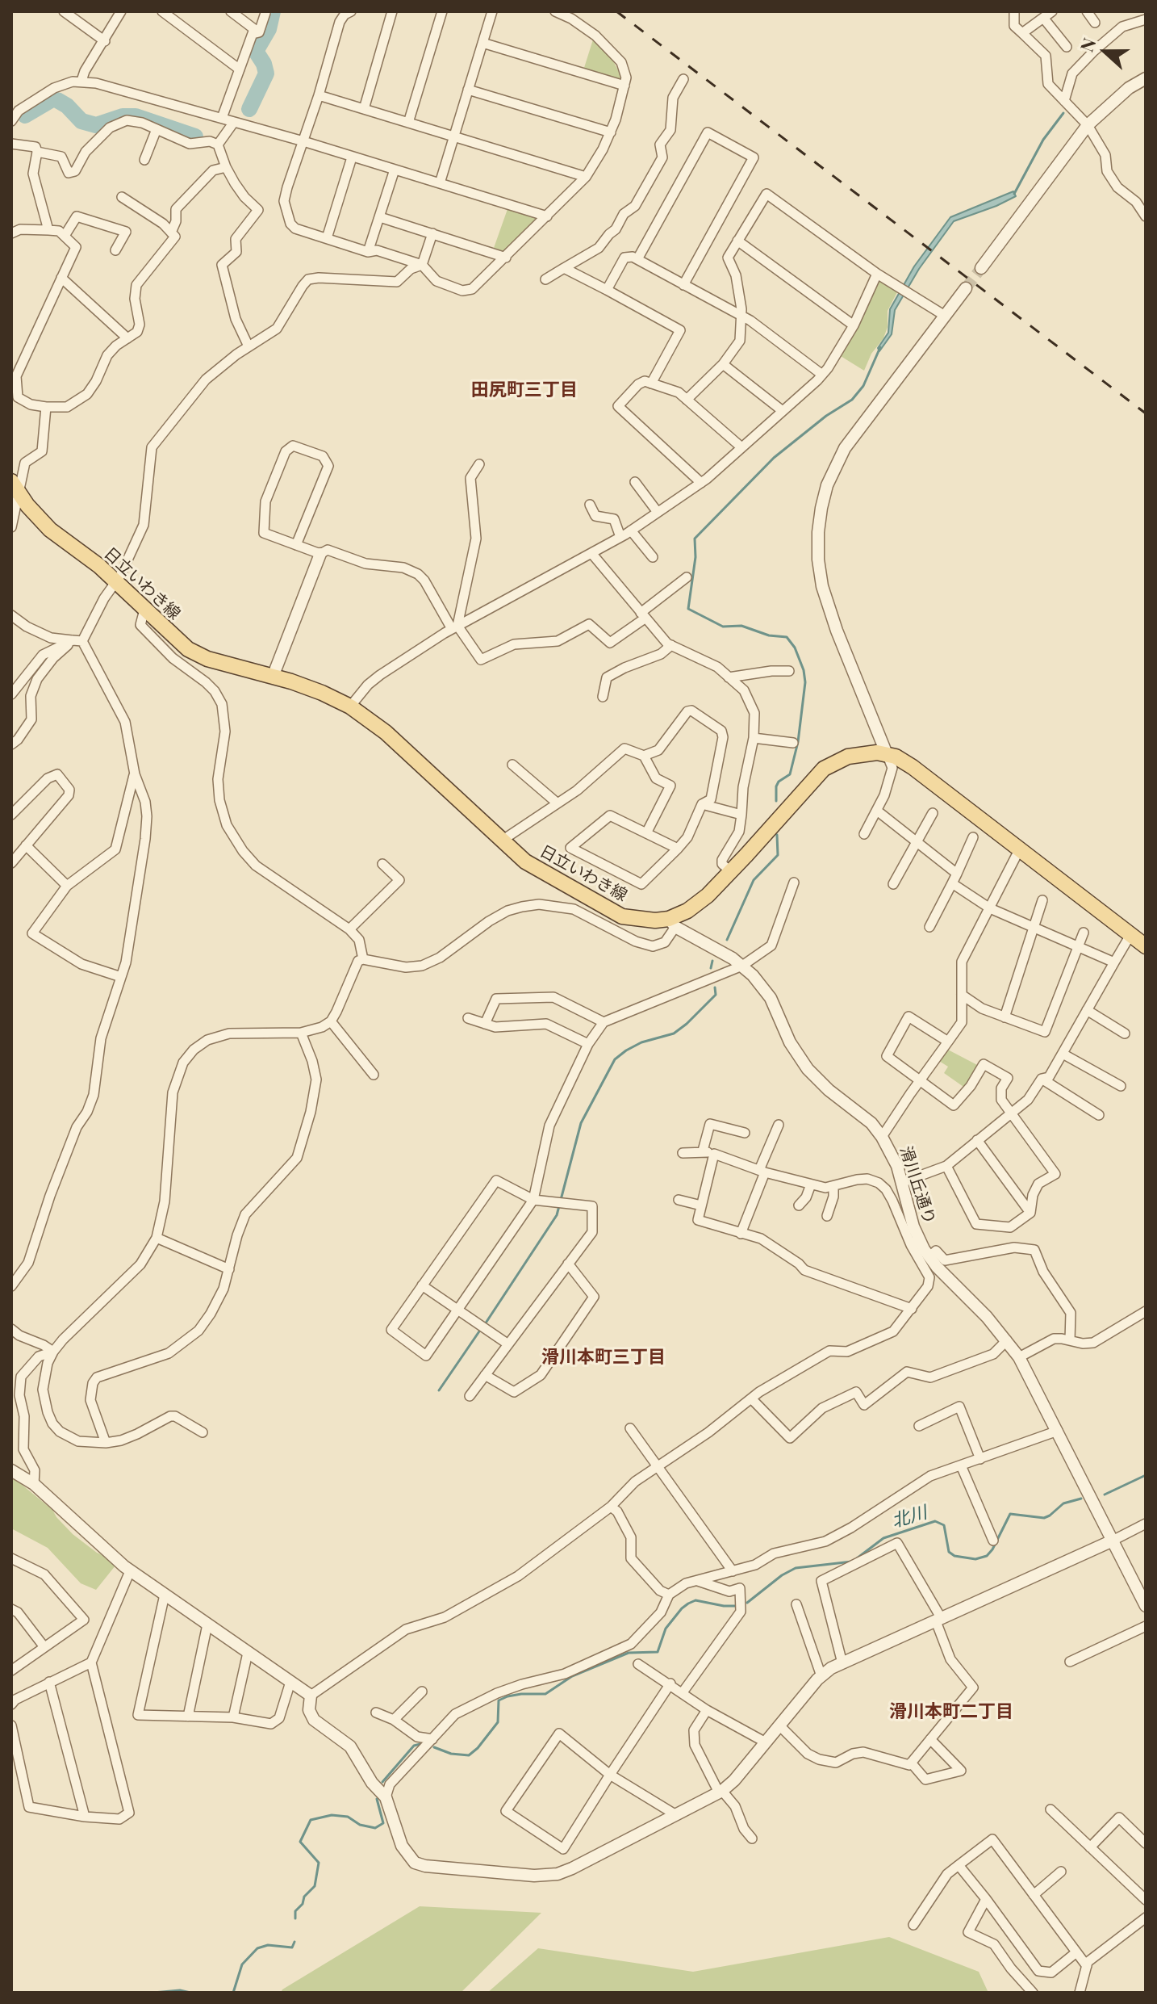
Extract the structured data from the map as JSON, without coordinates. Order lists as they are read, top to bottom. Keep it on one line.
{"streets":{"main road":["日立いわき線"],"street":["滑川丘通り"]},"crossings":[["日立いわき線","滑川丘通り"]],"districts":["田尻町三丁目","滑川本町三丁目","滑川本町二丁目"],"water":["北川"],"north":"left"}
